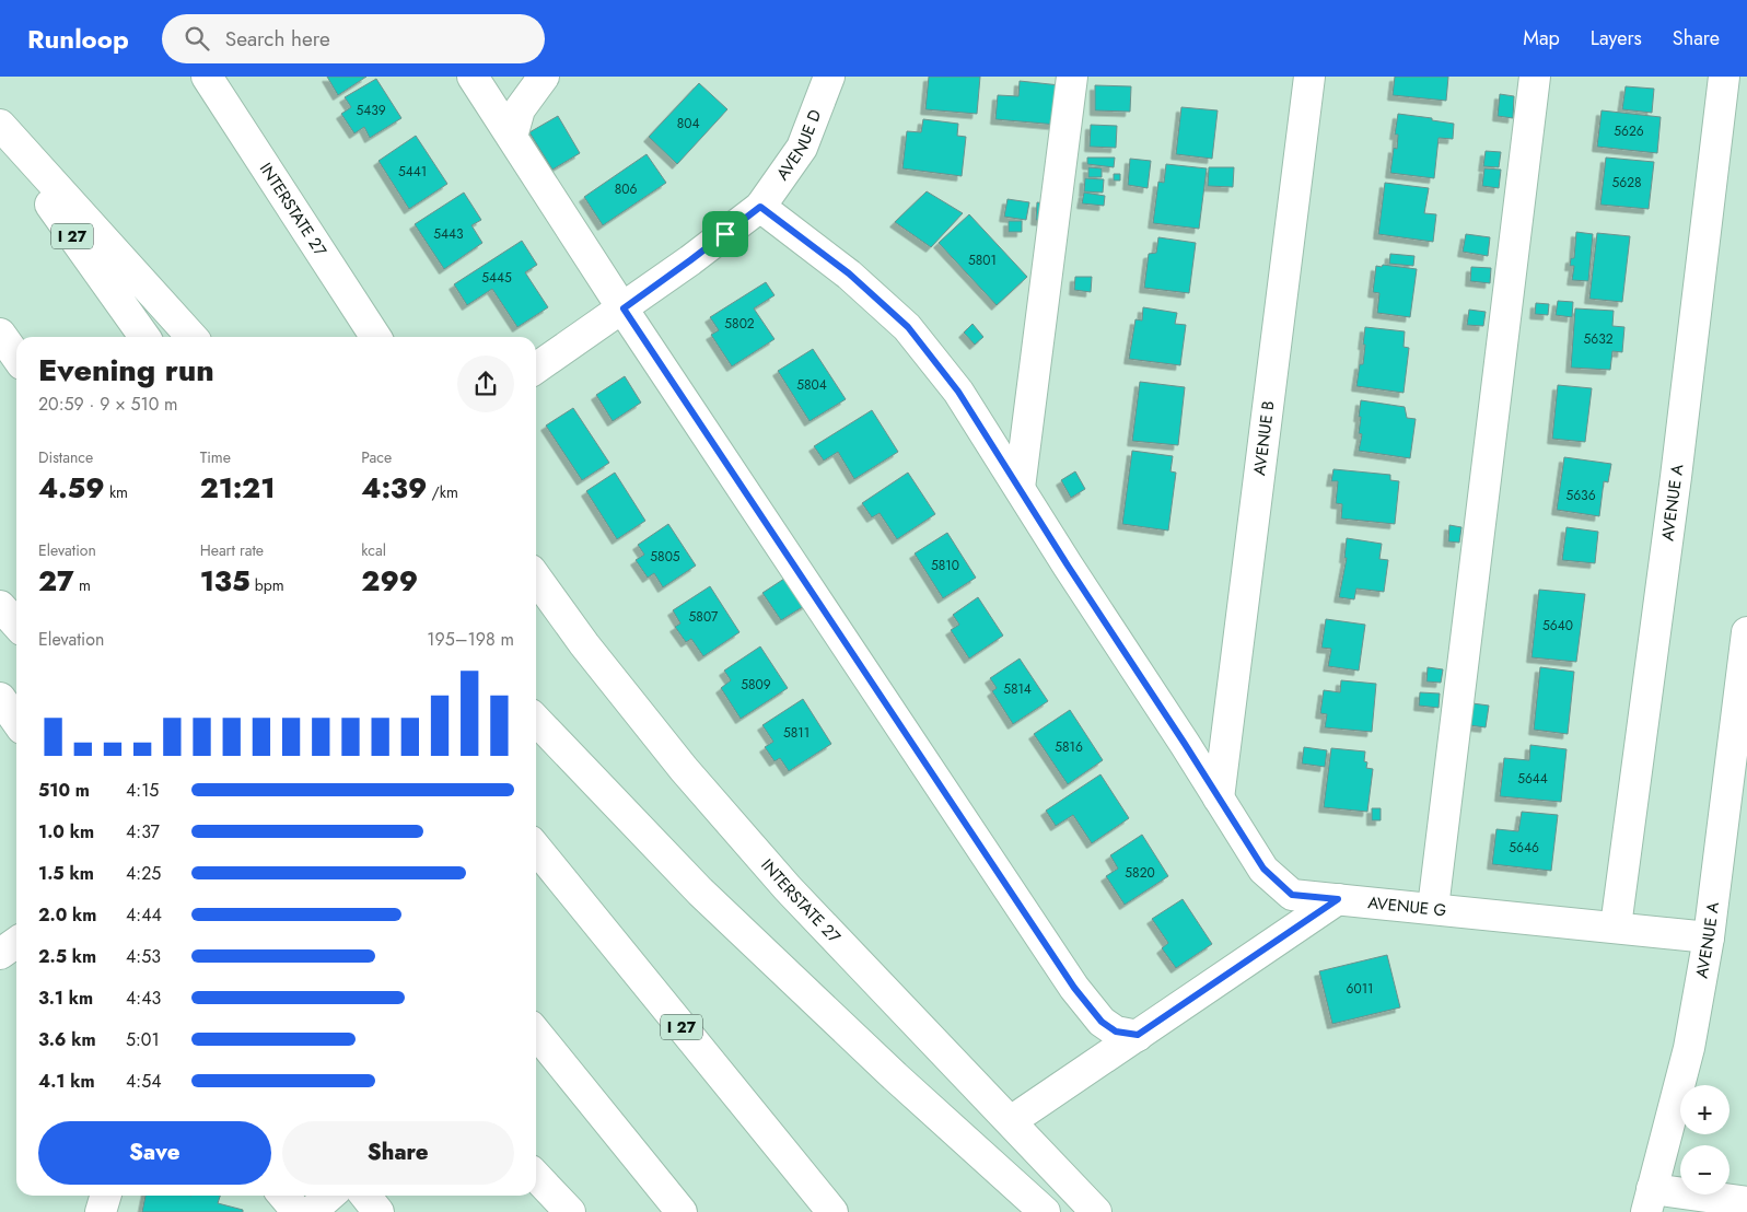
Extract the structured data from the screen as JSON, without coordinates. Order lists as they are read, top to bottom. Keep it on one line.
{"streets":{"main road":["AVENUE D","INTERSTATE 27","I 27","AVENUE B","AVENUE A","AVENUE G"]},"crossings":[["AVENUE D","AVENUE G"],["AVENUE B","AVENUE G"],["AVENUE A","AVENUE G"]],"house_numbers":["5439","804","5626","5441","5628","806","5443","5801","5445","5802","5632","5804","5636","5805","5810","5807","5640","5809","5814","5811","5816","5644","5646","5820","6011"],"page":{"header":"Runloop","search":"Search here","nav":["Map","Layers","Share"],"heading":["Evening run","20:59 · 9 × 510 m"],"stats":[["Distance","4.59 km"],["Time","21:21"],["Pace","4:39 /km"],["Elevation","27 m"],["Heart rate","135 bpm"],["kcal","299"]],"chart":["Elevation","195–198 m"],"list":[{"name":"510 m","note":"4:15"},{"name":"1.0 km","note":"4:37"},{"name":"1.5 km","note":"4:25"},{"name":"2.0 km","note":"4:44"},{"name":"2.5 km","note":"4:53"},{"name":"3.1 km","note":"4:43"},{"name":"3.6 km","note":"5:01"},{"name":"4.1 km","note":"4:54"}],"map_buttons":["+","−"],"buttons":["Save","Share"]}}
